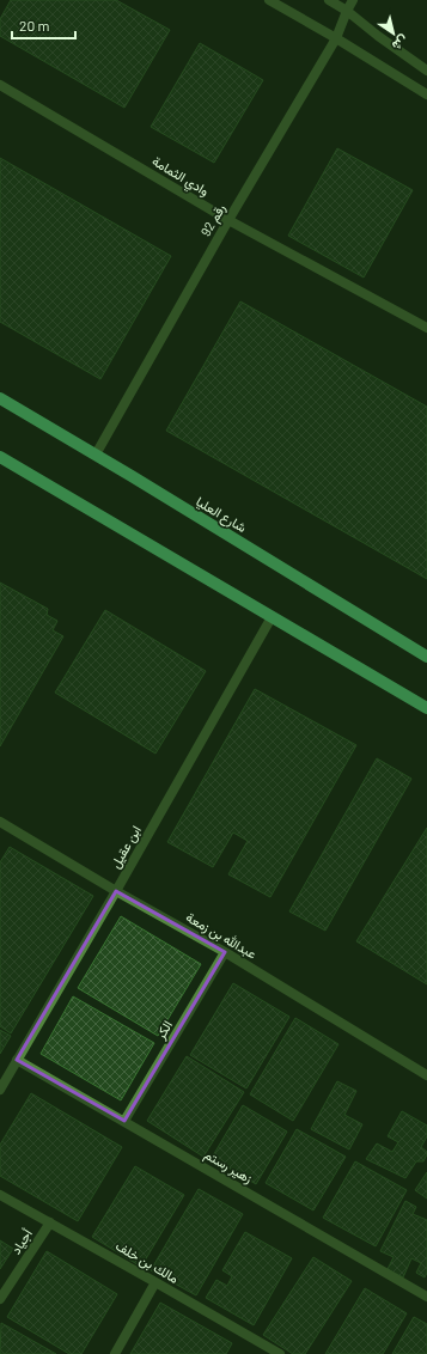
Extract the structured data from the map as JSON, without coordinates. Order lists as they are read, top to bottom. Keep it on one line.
{"streets":{"main road":["شارع العليا"],"street":["وادي الثمامة","رقم 92","ابن عقيل","عبدالله بن زمعة","الكر","زهير رستم","أجياد","مالك بن خلف"]},"crossings":[["وادي الثمامة","رقم 92"],["رقم 92","شارع العليا"],["ابن عقيل","عبدالله بن زمعة"],["ابن عقيل","زهير رستم"],["عبدالله بن زمعة","الكر"],["الكر","زهير رستم"],["أجياد","مالك بن خلف"]],"scale_bar":"20 m","north":"bottom right"}
